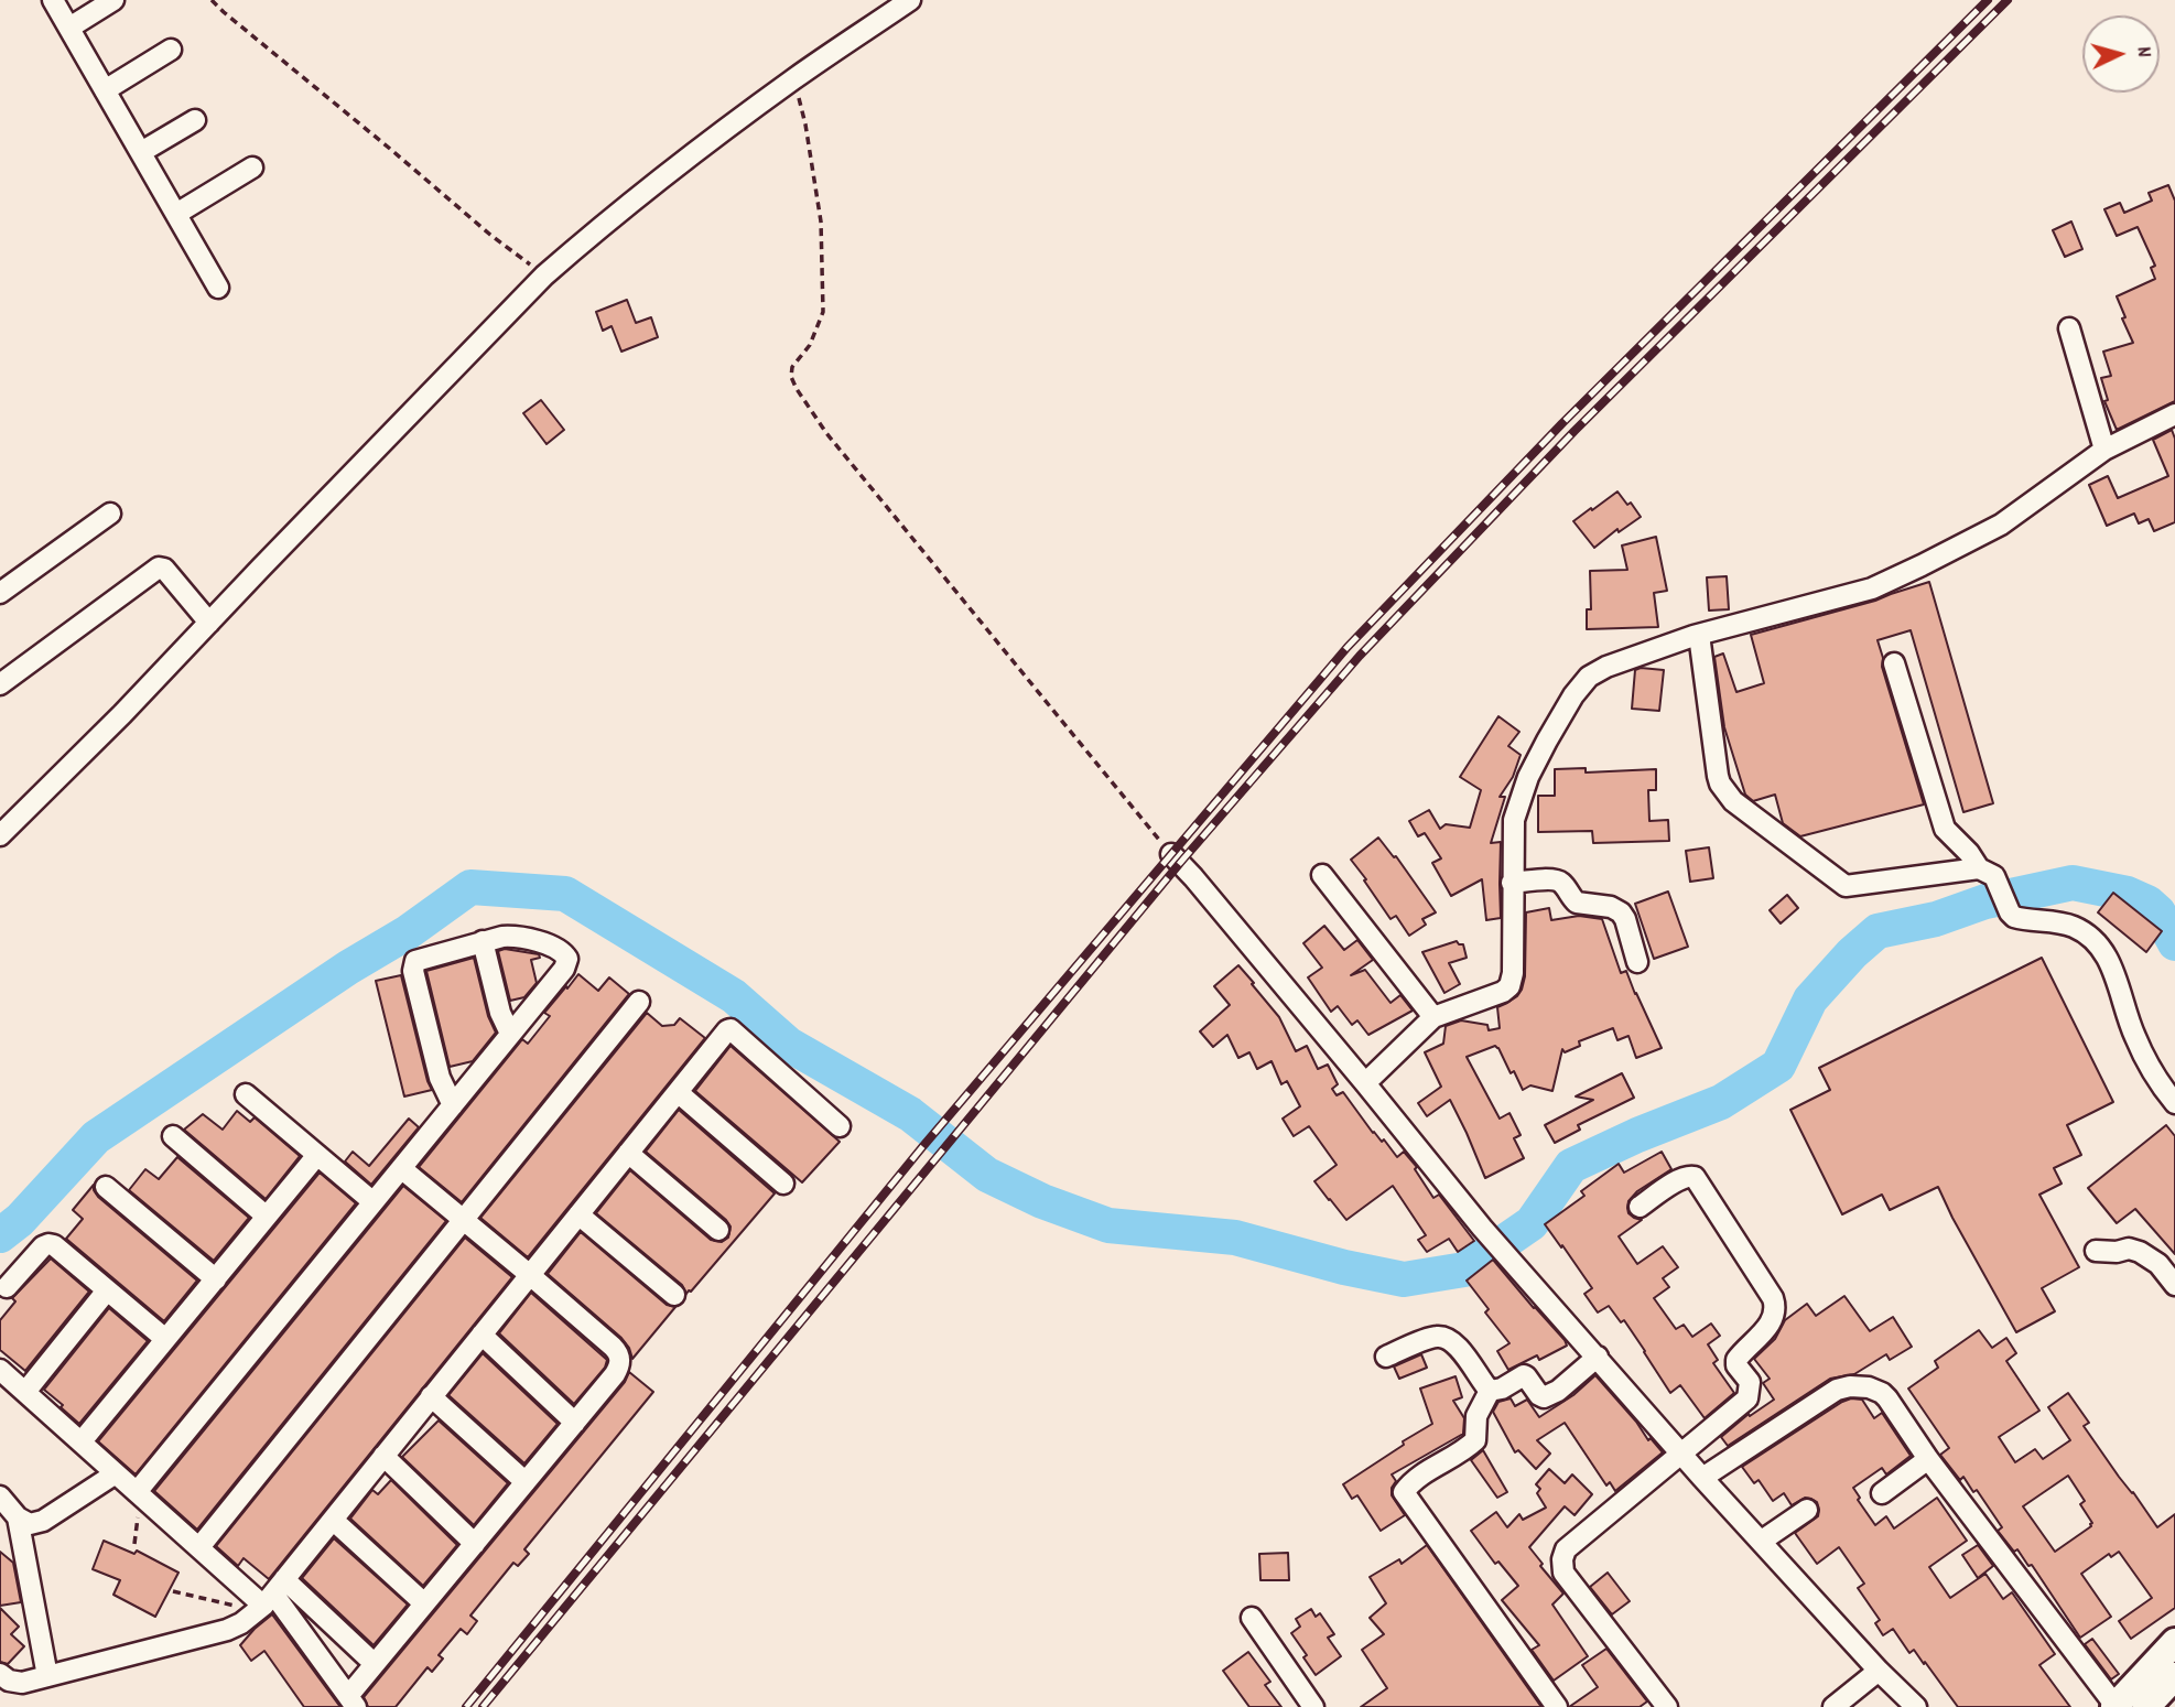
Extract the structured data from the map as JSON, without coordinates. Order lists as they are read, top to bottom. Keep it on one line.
{"north":"right"}
